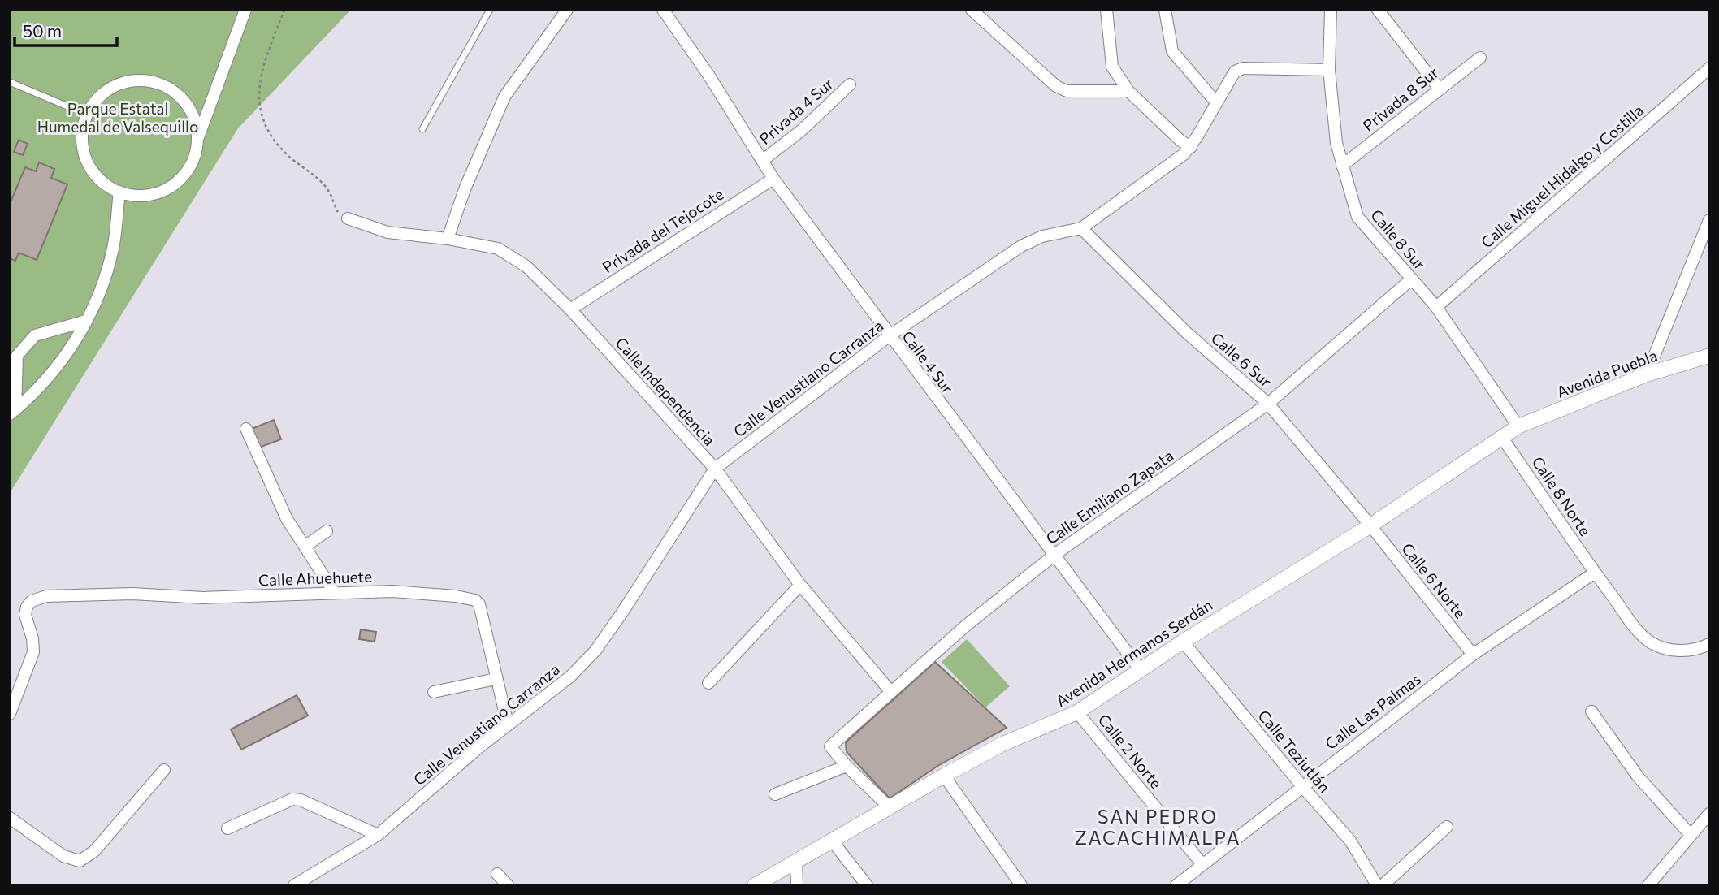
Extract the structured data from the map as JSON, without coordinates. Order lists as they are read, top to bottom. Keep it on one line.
{"streets":{"street":["Privada 8 Sur","Privada 4 Sur","Calle Miguel Hidalgo y Costilla","Privada del Tejocote","Calle 8 Sur","Calle 6 Sur","Calle 4 Sur","Avenida Puebla","Calle Venustiano Carranza","Calle Independencia","Calle 8 Norte","Calle Emiliano Zapata","Calle Ahuehuete","Calle 6 Norte","Avenida Hermanos Serdán","Calle Las Palmas","Calle 2 Norte","Calle Teziutlán"]},"crossings":[["Privada 8 Sur","Calle 8 Sur"],["Privada 4 Sur","Calle 4 Sur"],["Calle Miguel Hidalgo y Costilla","Calle 8 Sur"],["Privada del Tejocote","Calle 4 Sur"],["Privada del Tejocote","Calle Independencia"],["Calle 8 Sur","Avenida Puebla"],["Calle 8 Sur","Calle Venustiano Carranza"],["Calle 8 Sur","Calle Emiliano Zapata"],["Calle 8 Sur","Avenida Hermanos Serdán"],["Calle 6 Sur","Calle Venustiano Carranza"],["Calle 6 Sur","Calle Emiliano Zapata"],["Calle 6 Sur","Calle 6 Norte"],["Calle 6 Sur","Avenida Hermanos Serdán"],["Calle 4 Sur","Calle Venustiano Carranza"],["Calle 4 Sur","Calle Emiliano Zapata"],["Calle 4 Sur","Avenida Hermanos Serdán"],["Avenida Puebla","Avenida Hermanos Serdán"],["Calle Venustiano Carranza","Calle Independencia"],["Calle Venustiano Carranza","Calle Ahuehuete"],["Calle Independencia","Calle Emiliano Zapata"],["Calle 8 Norte","Avenida Hermanos Serdán"],["Calle 8 Norte","Calle Las Palmas"],["Calle 6 Norte","Avenida Hermanos Serdán"],["Calle 6 Norte","Calle Las Palmas"],["Avenida Hermanos Serdán","Calle 2 Norte"],["Avenida Hermanos Serdán","Calle Teziutlán"],["Calle Las Palmas","Calle 2 Norte"],["Calle Las Palmas","Calle Teziutlán"]],"districts":["SAN PEDRO ZACACHIMALPA"],"parks":["Parque Estatal Humedal de Valsequillo"],"scale_bar":"50 m"}
